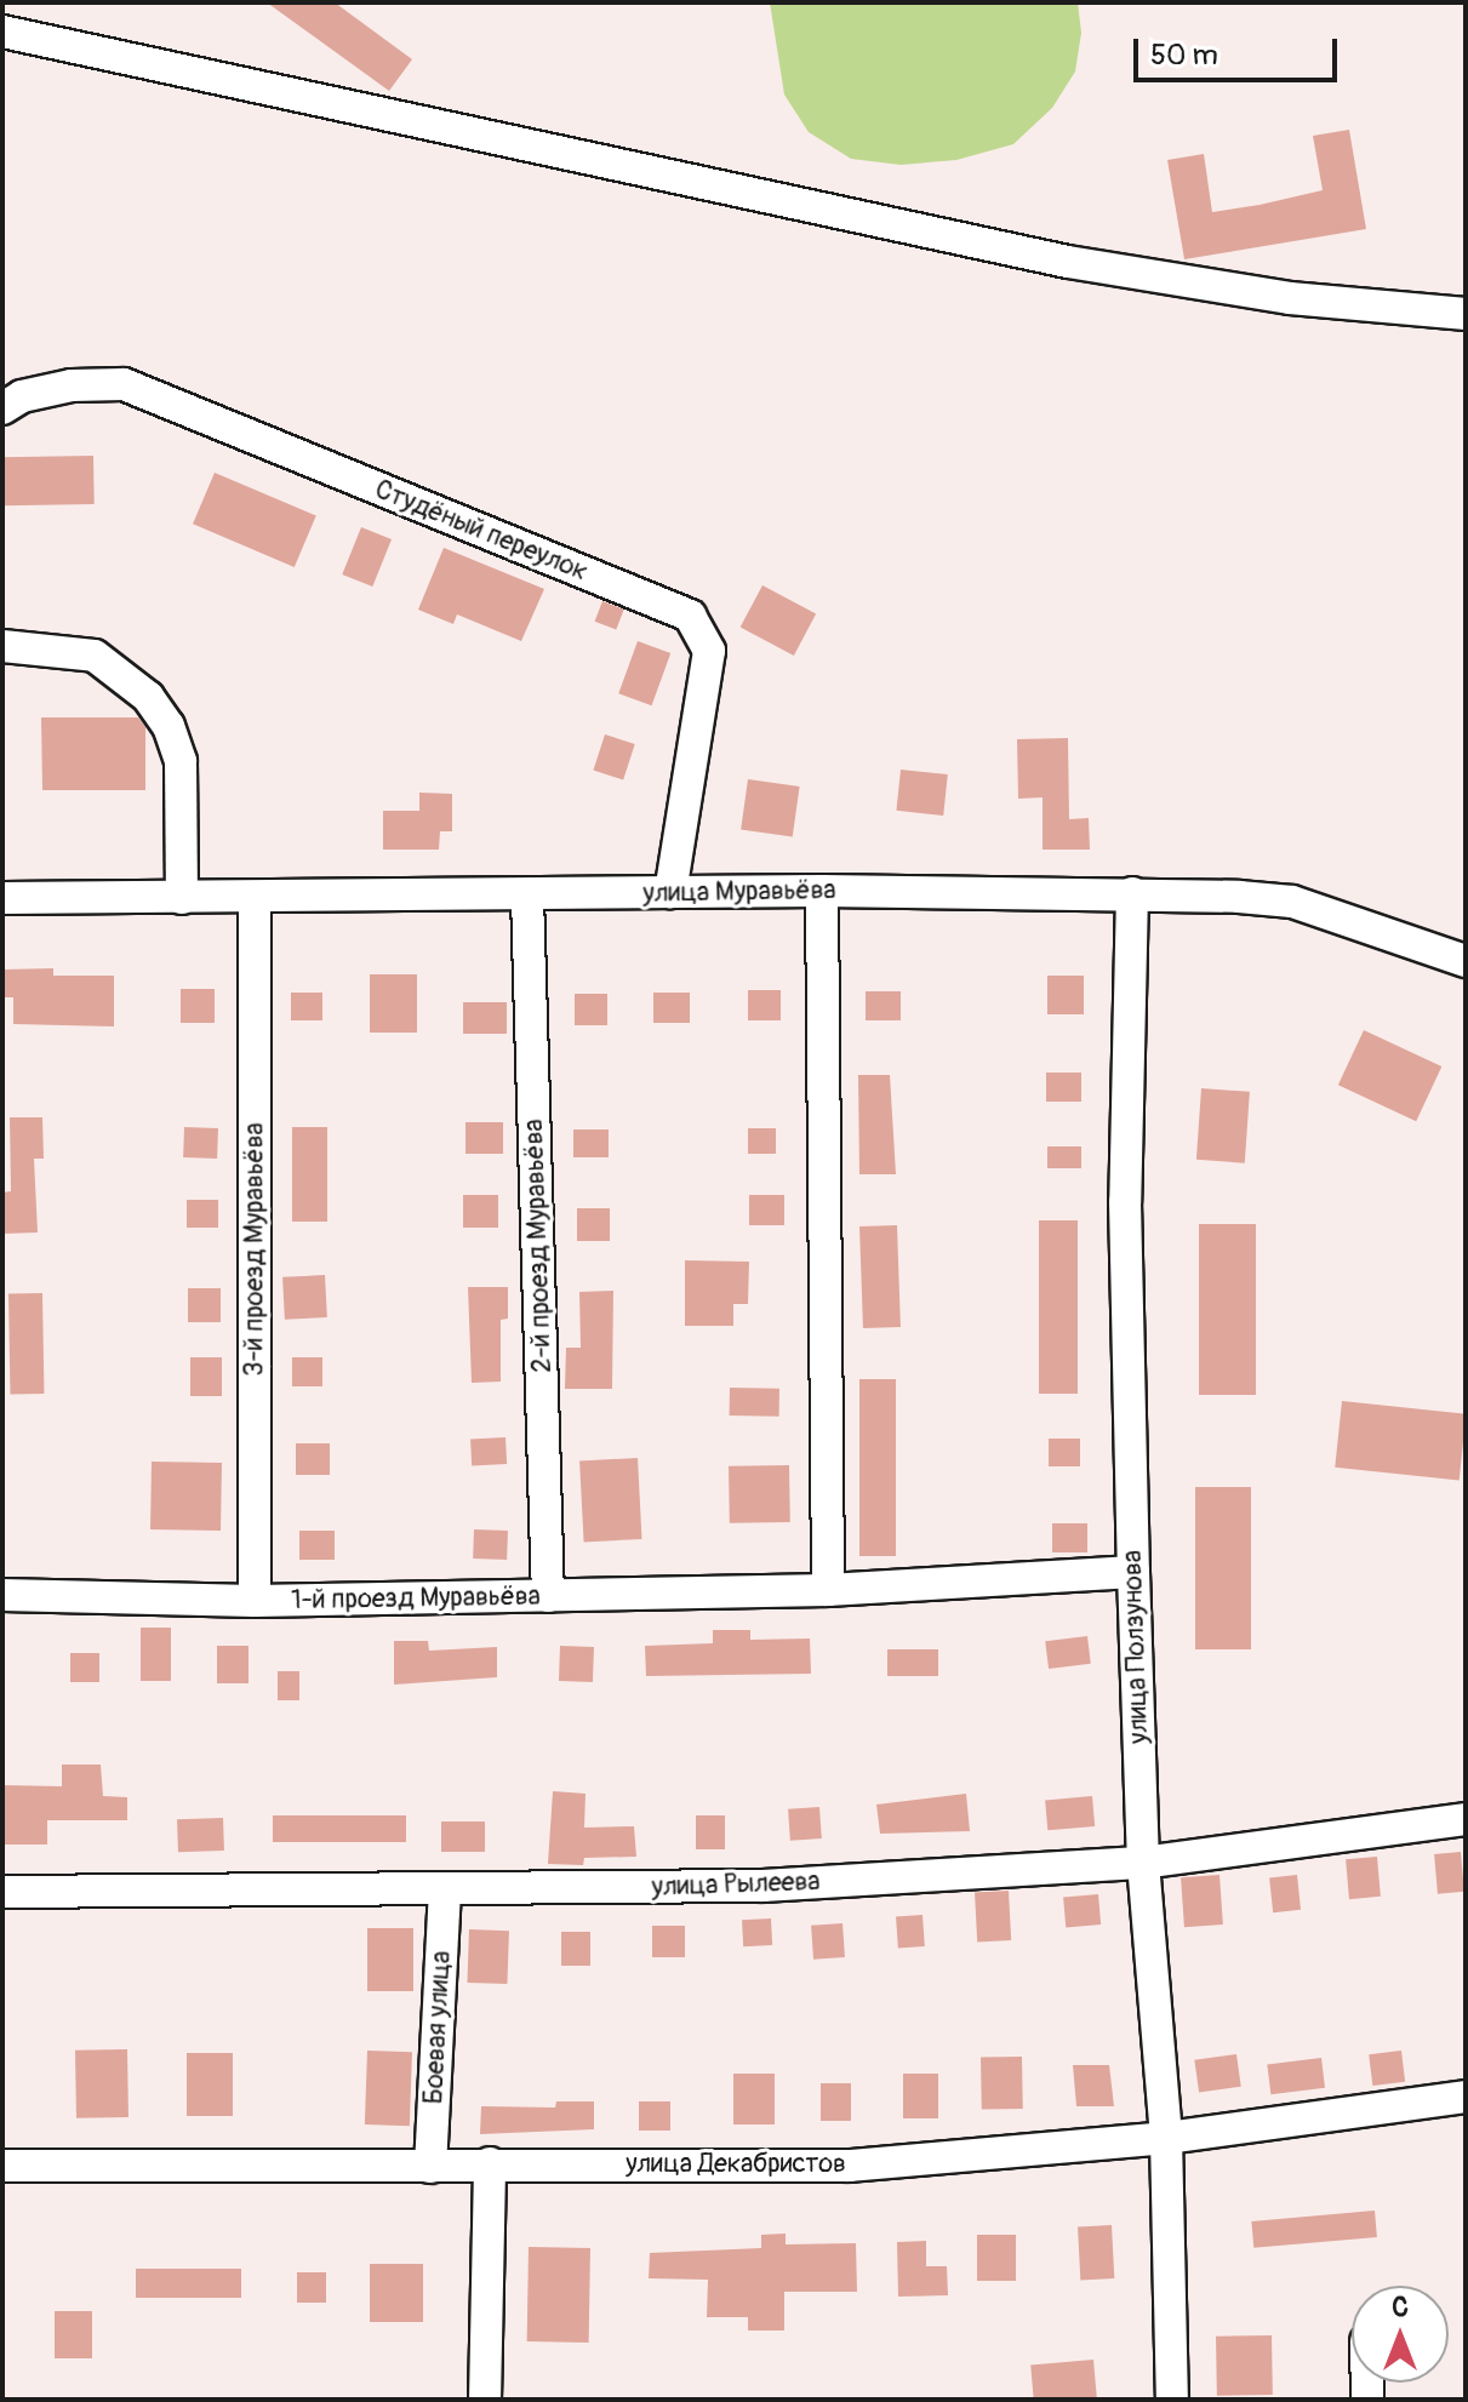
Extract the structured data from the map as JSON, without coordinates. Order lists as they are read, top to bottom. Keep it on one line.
{"streets":{"street":["Студёный переулок","улица Муравьёва","2-й проезд Муравьёва","3-й проезд Муравьёва","1-й проезд Муравьёва","улица Ползунова","улица Рылеева","Боевая улица","улица Декабристов"]},"crossings":[["Студёный переулок","улица Муравьёва"],["улица Муравьёва","2-й проезд Муравьёва"],["улица Муравьёва","3-й проезд Муравьёва"],["улица Муравьёва","улица Ползунова"],["2-й проезд Муравьёва","1-й проезд Муравьёва"],["3-й проезд Муравьёва","1-й проезд Муравьёва"],["1-й проезд Муравьёва","улица Ползунова"],["улица Ползунова","улица Рылеева"],["улица Ползунова","улица Декабристов"],["улица Рылеева","Боевая улица"],["Боевая улица","улица Декабристов"]],"scale_bar":"50 m","north":"top"}
